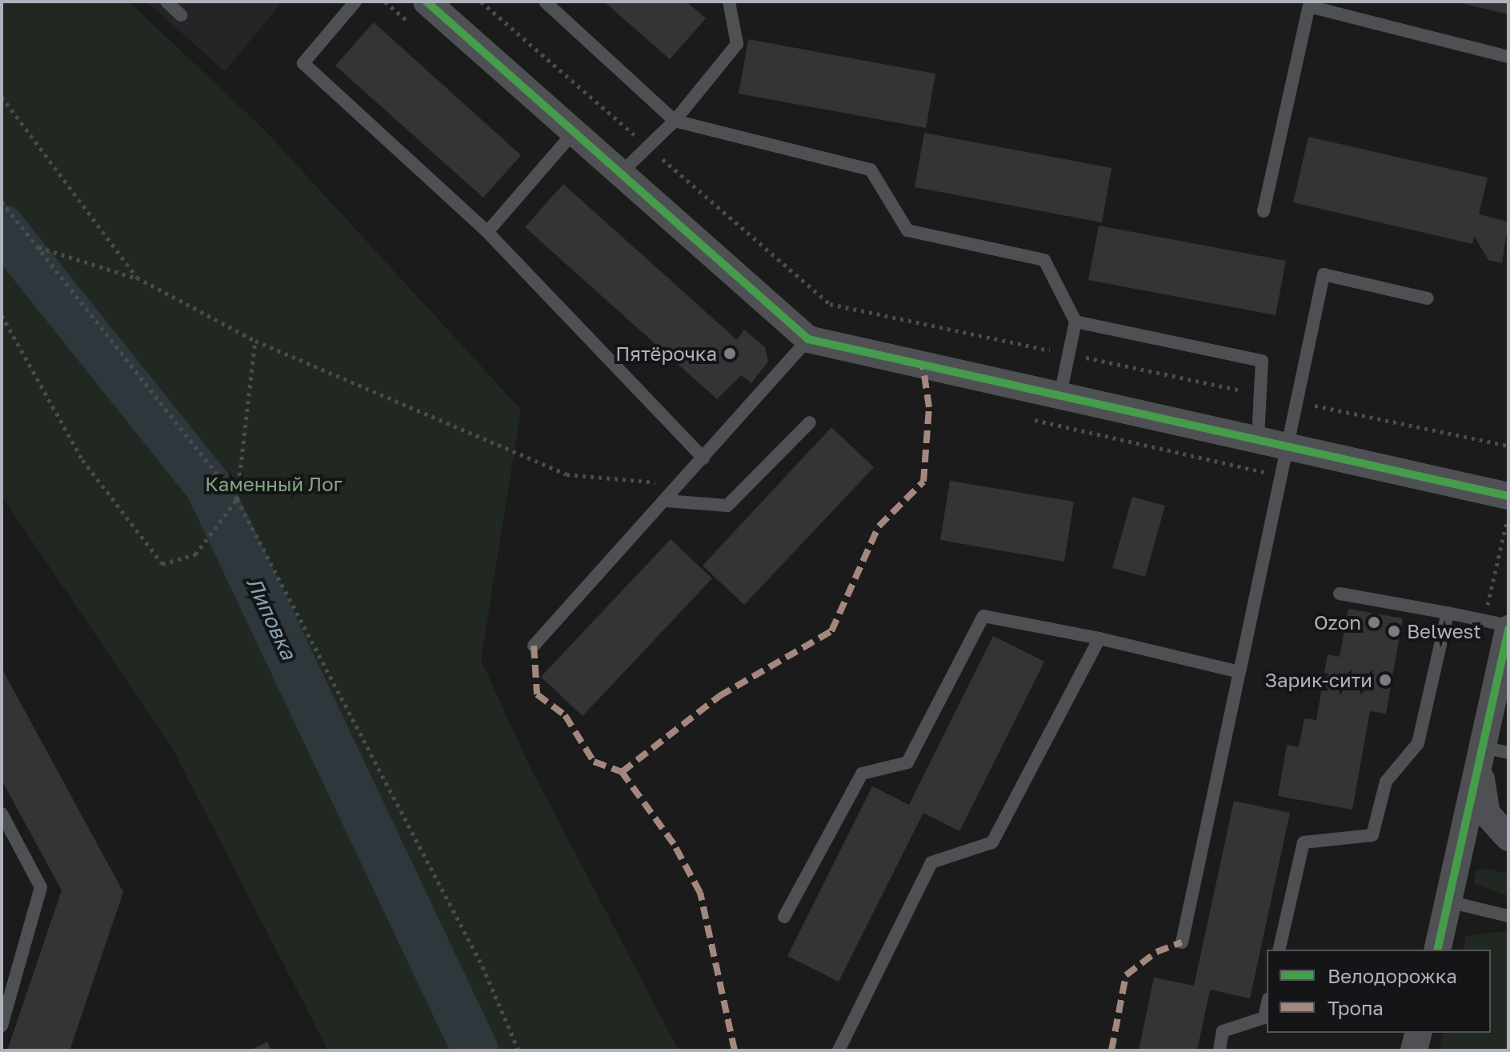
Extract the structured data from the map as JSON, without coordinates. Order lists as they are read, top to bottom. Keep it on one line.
{"water":["Липовка"],"parks":["Каменный Лог"],"places":["Пятёрочка","Ozon","Belwest","Зарик-сити"],"legend":["Велодорожка","Тропа"]}
